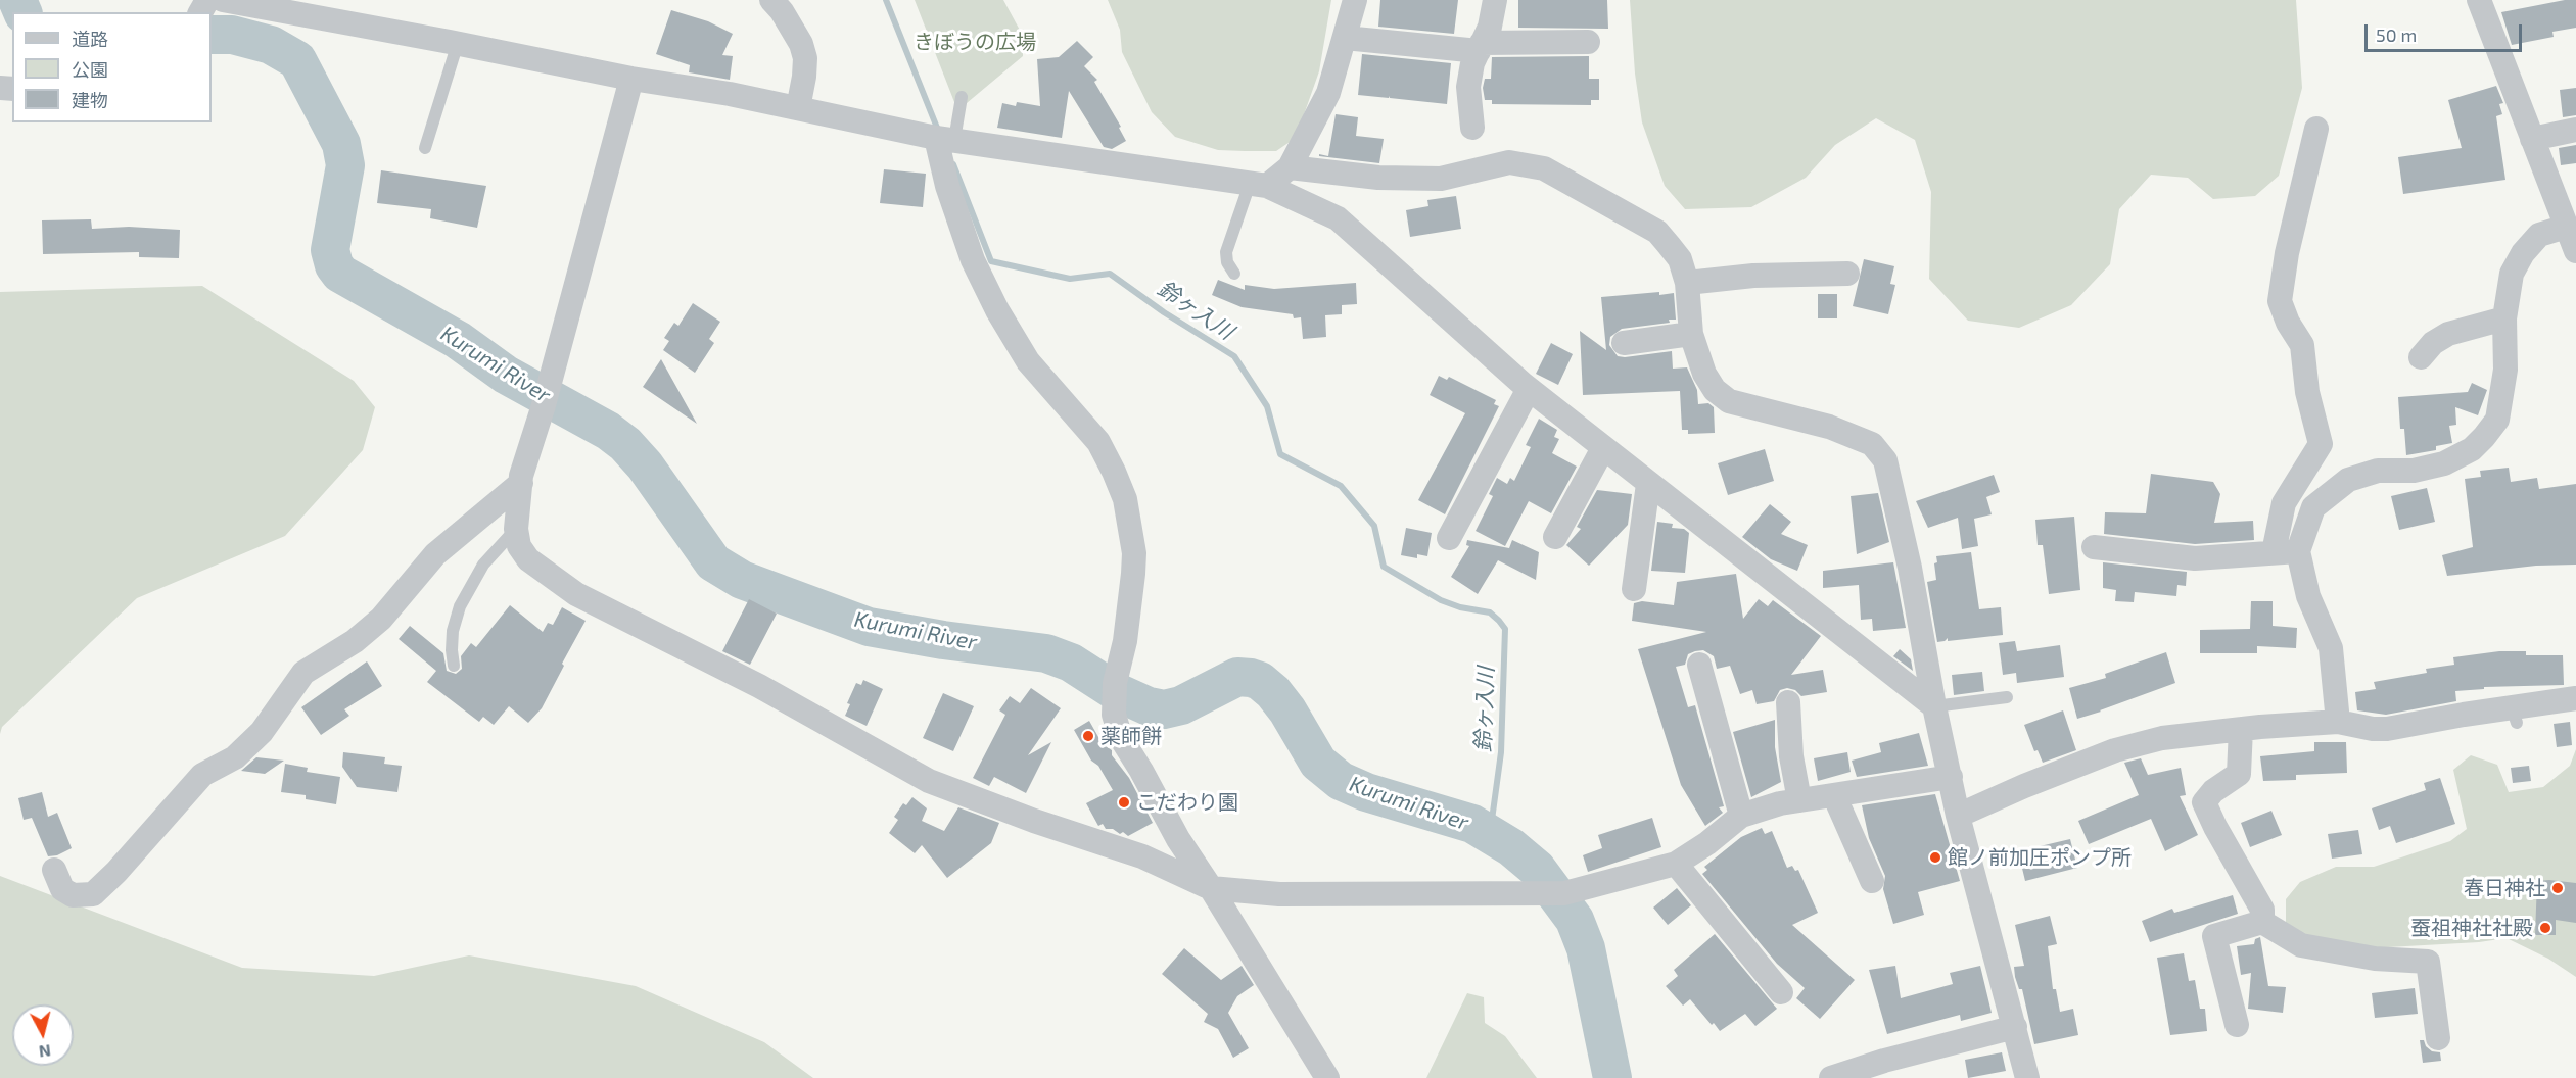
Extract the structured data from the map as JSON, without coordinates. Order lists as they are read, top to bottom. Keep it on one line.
{"water":["鈴ヶ入川","Kurumi River"],"parks":["きぼうの広場"],"places":["薬師餅","こだわり園","館ノ前加圧ポンプ所","春日神社","蚕祖神社社殿"],"legend":["道路","公園","建物"],"scale_bar":"50 m","north":"bottom"}
